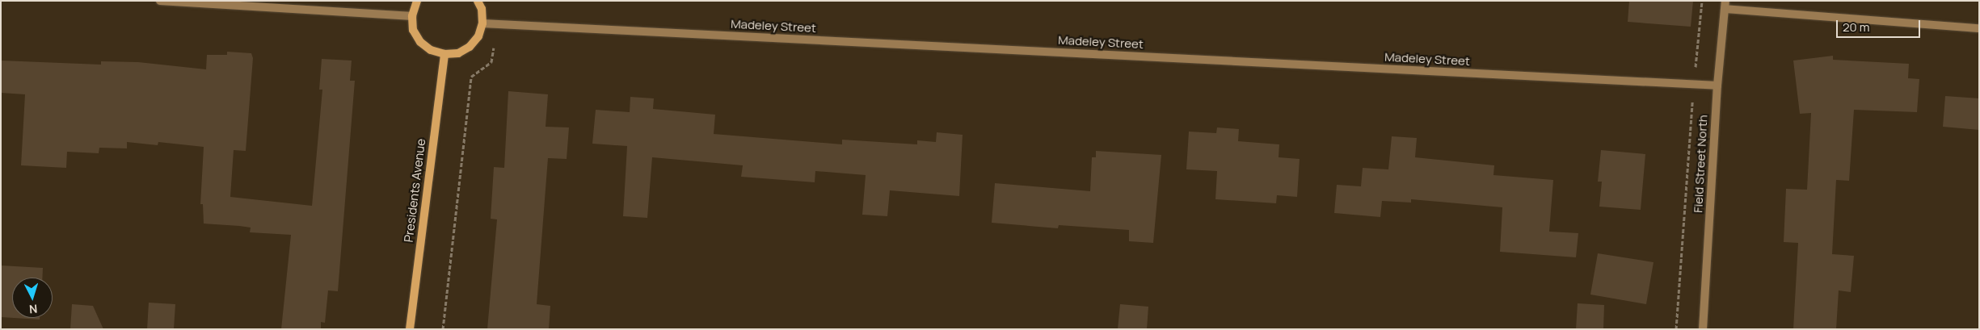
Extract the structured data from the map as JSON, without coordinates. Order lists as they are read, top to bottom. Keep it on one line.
{"streets":{"street":["Madeley Street","Field Street North","Presidents Avenue"]},"crossings":[["Madeley Street","Field Street North"]],"scale_bar":"20 m","north":"bottom"}
